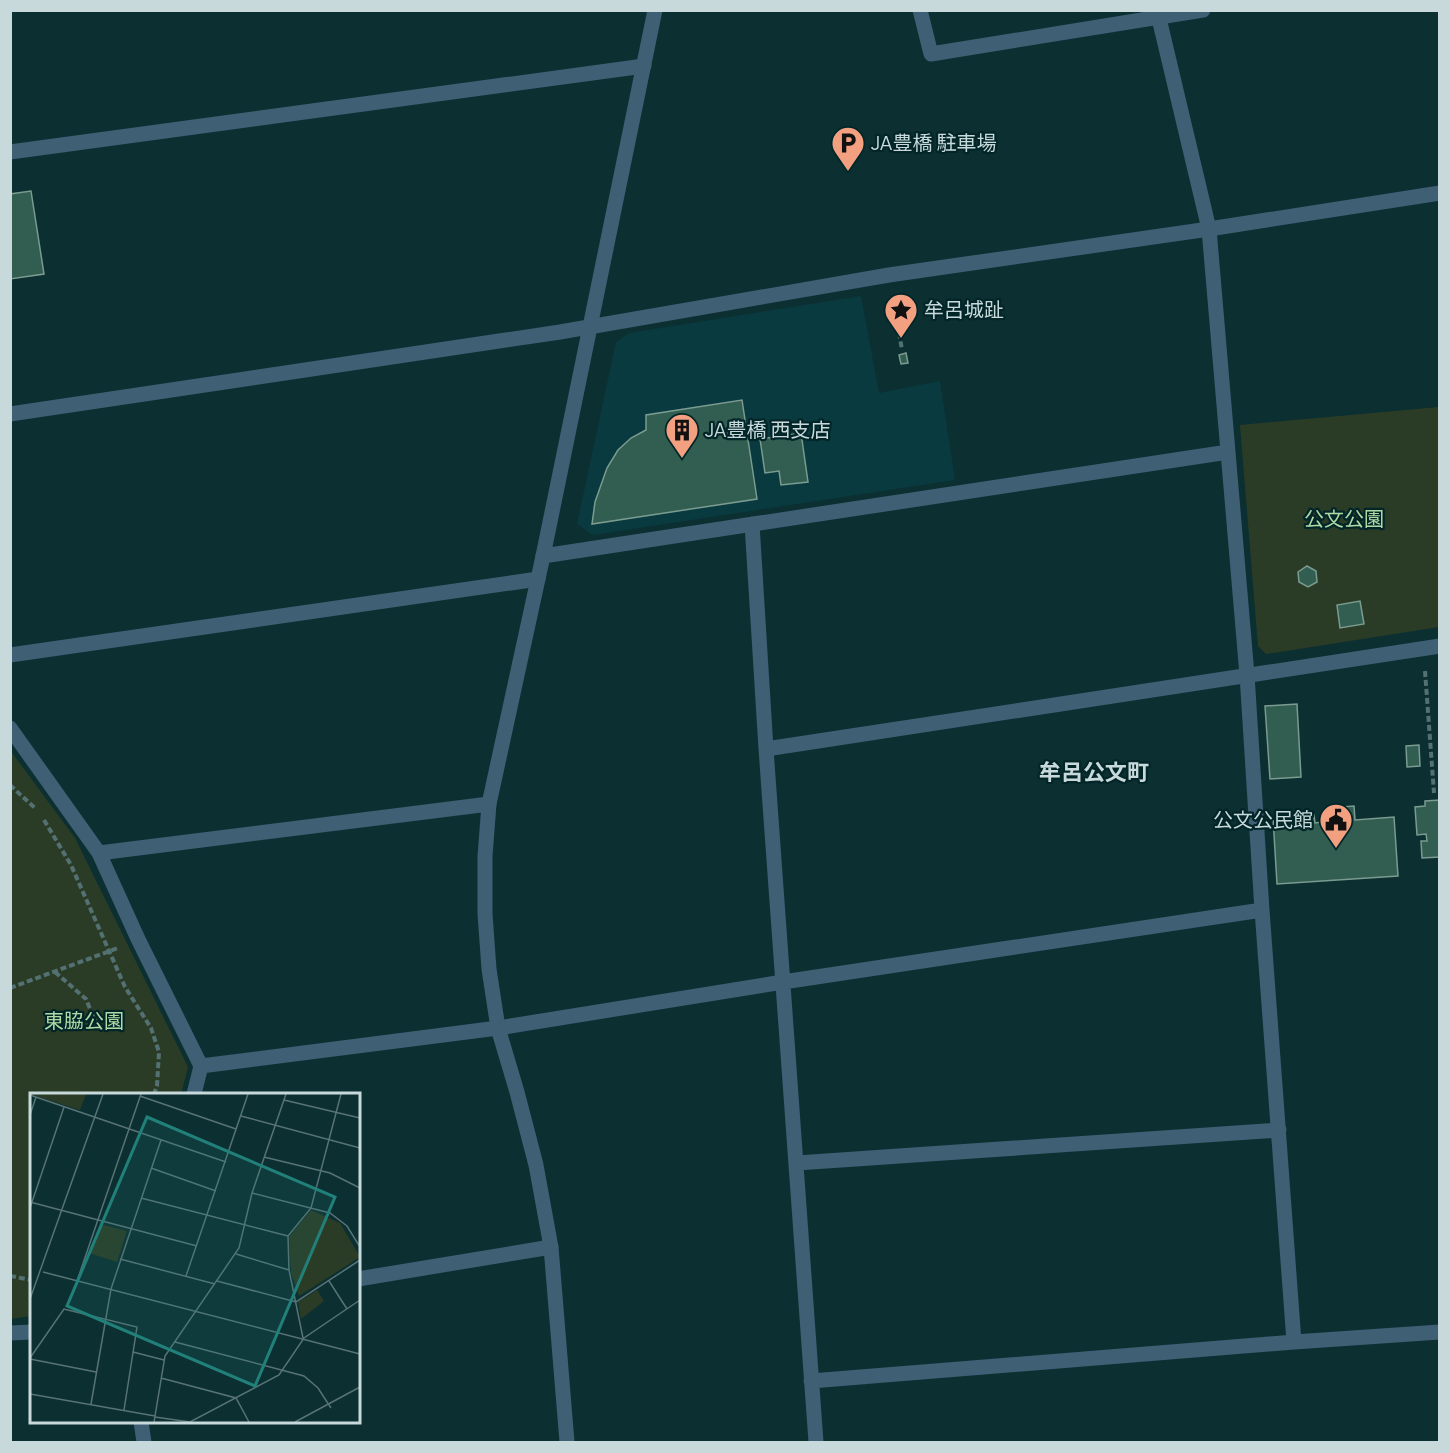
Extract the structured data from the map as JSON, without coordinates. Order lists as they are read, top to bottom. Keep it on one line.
{"districts":["牟呂公文町"],"parks":["公文公園","東脇公園"],"places":{"parking":["JA豊橋 駐車場"],"place":["牟呂城趾"],"building":["JA豊橋 西支店"],"public building":["公文公民館"]}}
